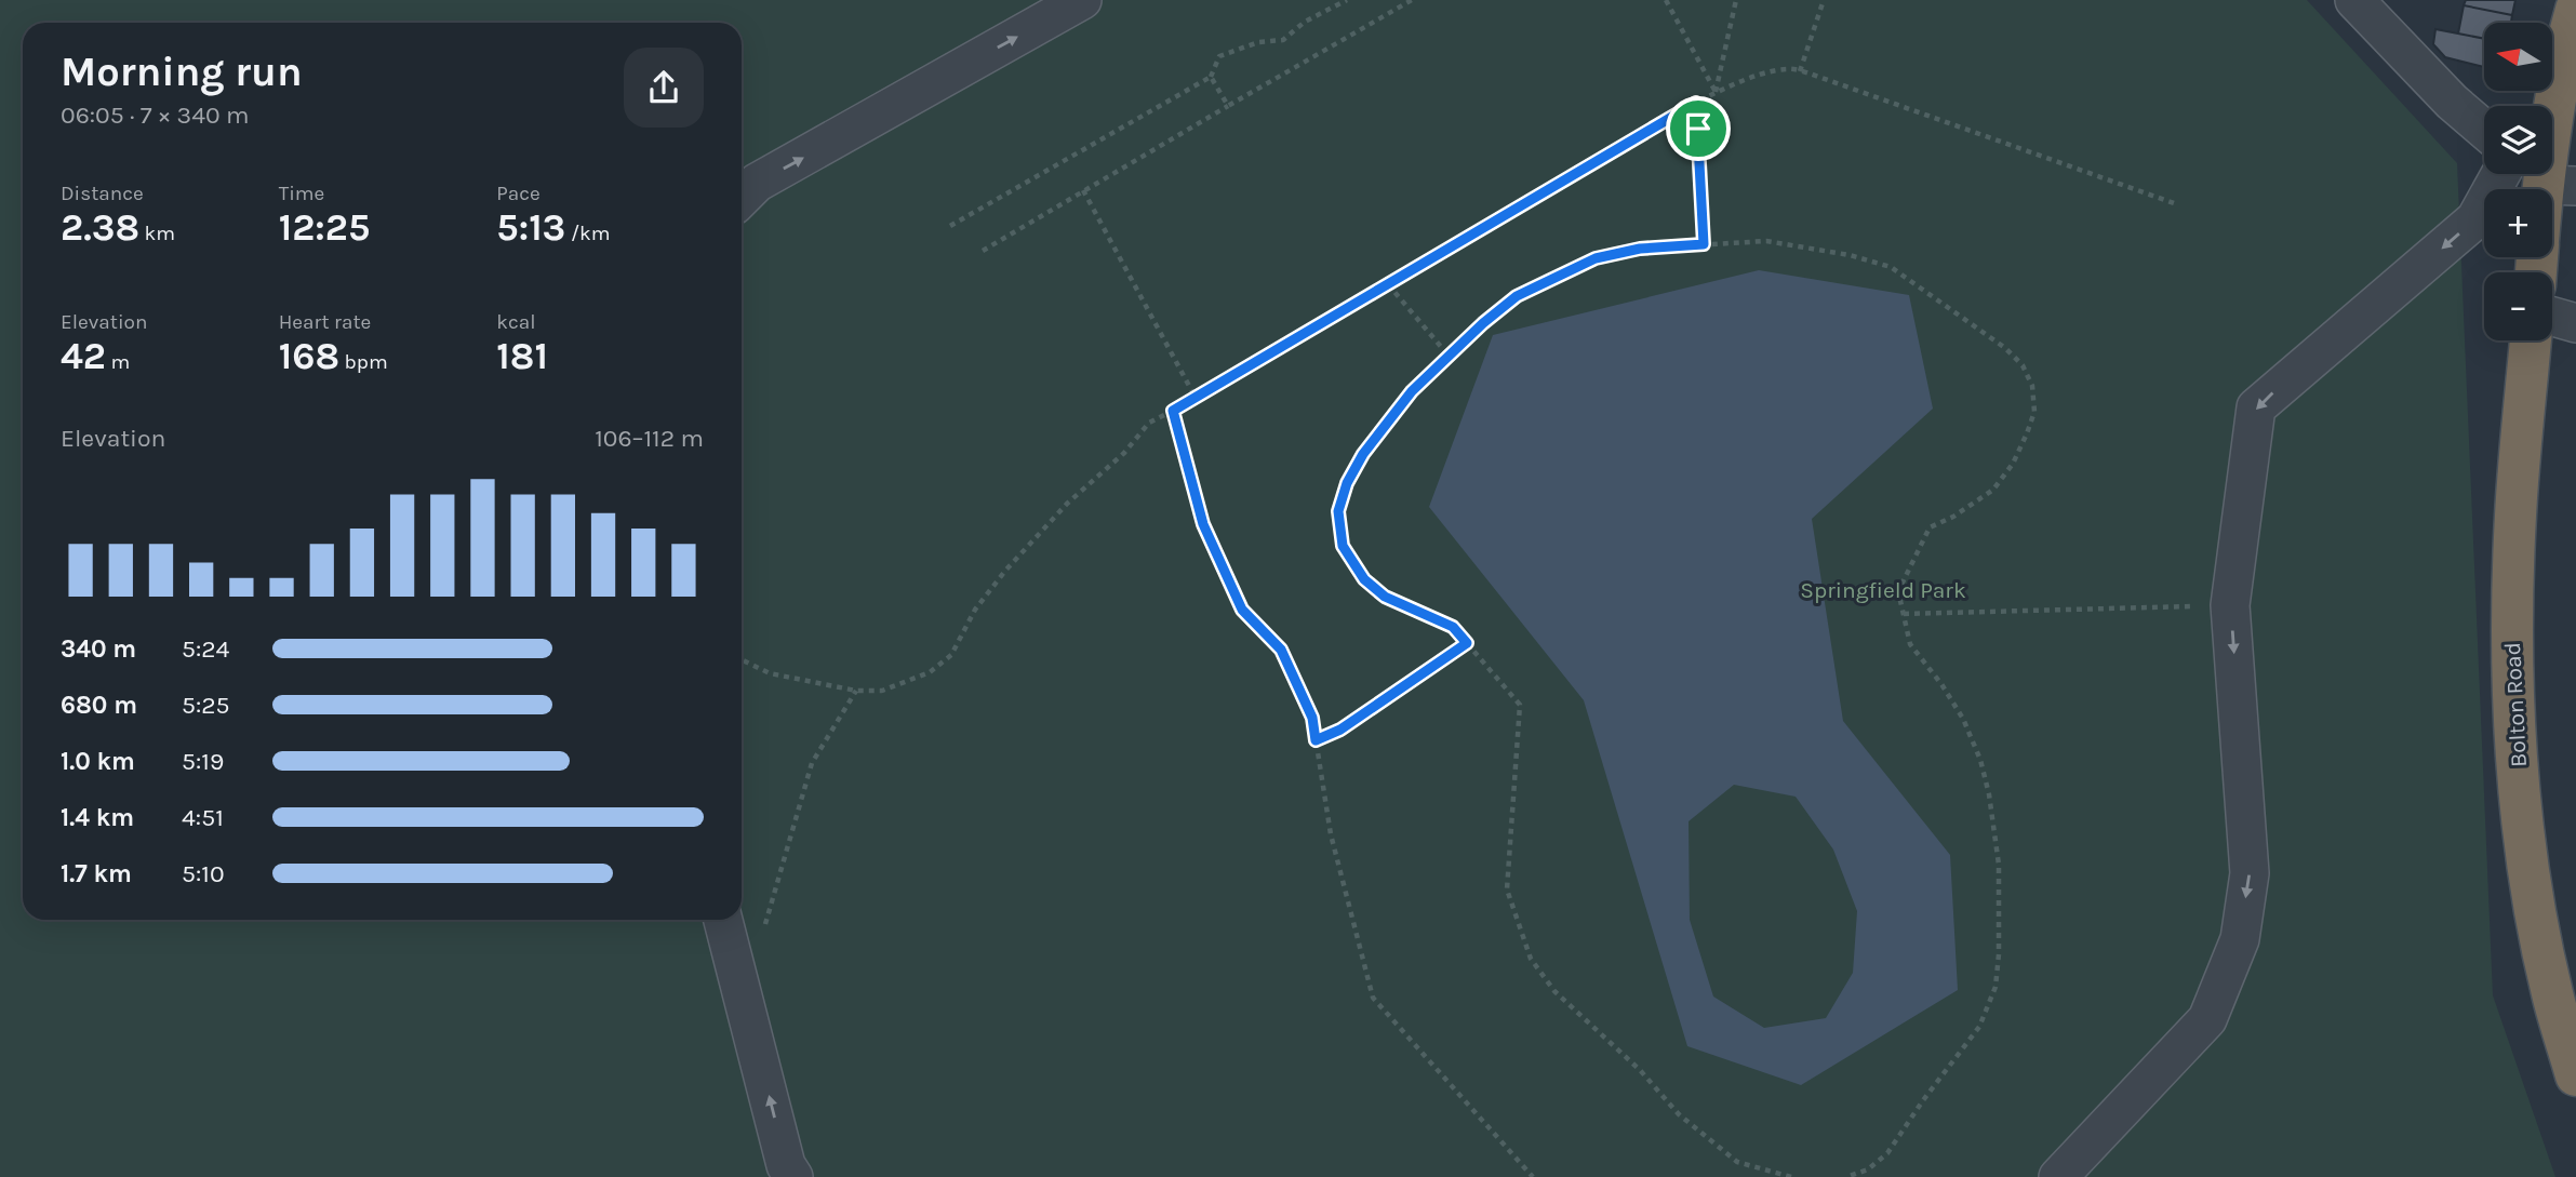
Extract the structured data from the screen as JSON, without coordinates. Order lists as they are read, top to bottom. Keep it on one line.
{"streets":{"highway":["Bolton Road"]},"parks":["Springfield Park"],"north":"left","page":{"map_buttons":["+","−"],"heading":["Morning run","06:05 · 7 × 340 m"],"stats":[["Distance","2.38 km"],["Time","12:25"],["Pace","5:13 /km"],["Elevation","42 m"],["Heart rate","168 bpm"],["kcal","181"]],"chart":["Elevation","106–112 m"],"list":[{"name":"340 m","note":"5:24"},{"name":"680 m","note":"5:25"},{"name":"1.0 km","note":"5:19"},{"name":"1.4 km","note":"4:51"},{"name":"1.7 km","note":"5:10"}]}}
